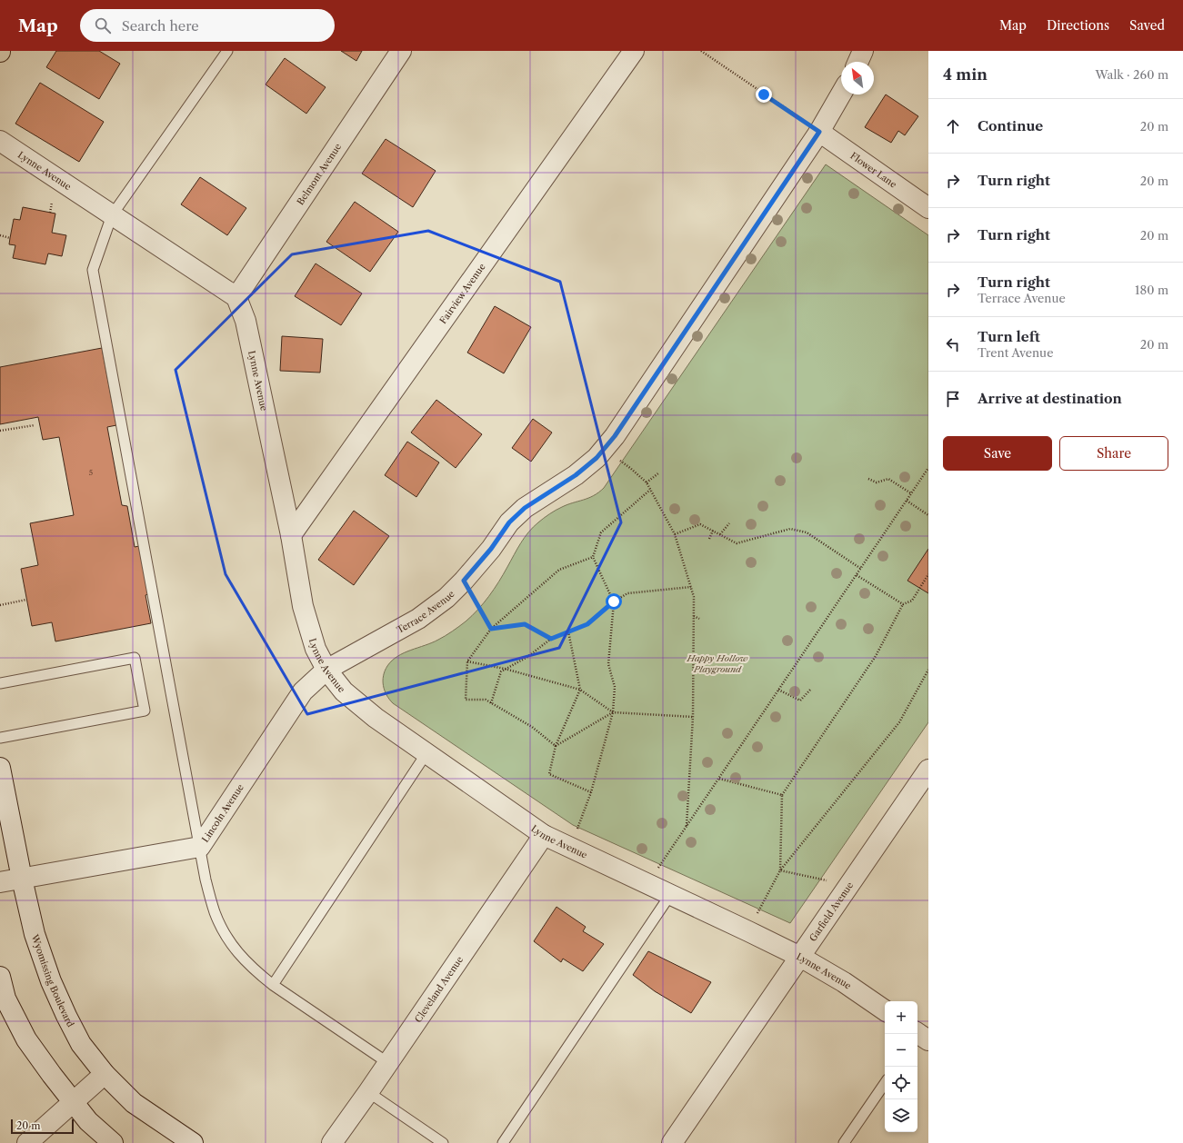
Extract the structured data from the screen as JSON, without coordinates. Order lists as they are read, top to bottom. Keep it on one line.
{"streets":{"street":["Flower Lane","Lynne Avenue","Belmont Avenue","Fairview Avenue","Terrace Avenue","Lincoln Avenue","Garfield Avenue","Wyomissing Boulevard","Cleveland Avenue"]},"crossings":[["Flower Lane","Terrace Avenue"],["Lynne Avenue","Belmont Avenue"],["Lynne Avenue","Fairview Avenue"],["Lynne Avenue","Terrace Avenue"],["Lynne Avenue","Lincoln Avenue"],["Lynne Avenue","Garfield Avenue"],["Lynne Avenue","Cleveland Avenue"],["Terrace Avenue","Lincoln Avenue"],["Lincoln Avenue","Wyomissing Boulevard"]],"parks":["Happy Hollow Playground"],"house_numbers":["5"],"scale_bar":"20 m","north":"top left","page":{"header":"Map","search":"Search here","nav":["Map","Directions","Saved"],"heading":["4 min","Walk · 260 m"],"list":[["Continue","20 m"],["Turn right","20 m"],["Turn right","20 m"],["Turn right","Terrace Avenue","180 m"],["Turn left","Trent Avenue","20 m"],"Arrive at destination"],"buttons":["Save","Share"],"map_buttons":["+","−"],"scale":"20 m"}}
